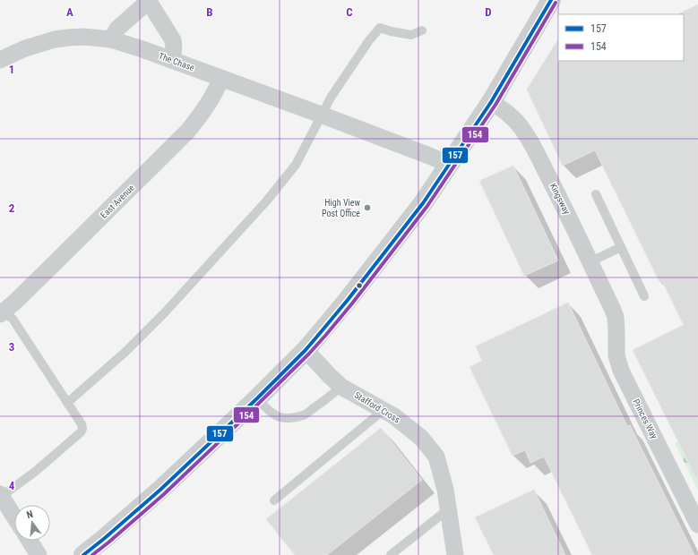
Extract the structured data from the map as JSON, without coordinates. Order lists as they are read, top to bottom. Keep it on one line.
{"streets":{"street":["The Chase","Kingsway","East Avenue","Stafford Cross","Princes Way"]},"crossings":[["The Chase","East Avenue"],["Kingsway","Princes Way"]],"places":["High View Post Office"],"lines":["transit line 157","transit line 154"],"legend":["157","154"],"north":"top","grid":{"columns":["A","B","C","D"],"rows":["1","2","3","4"]}}
